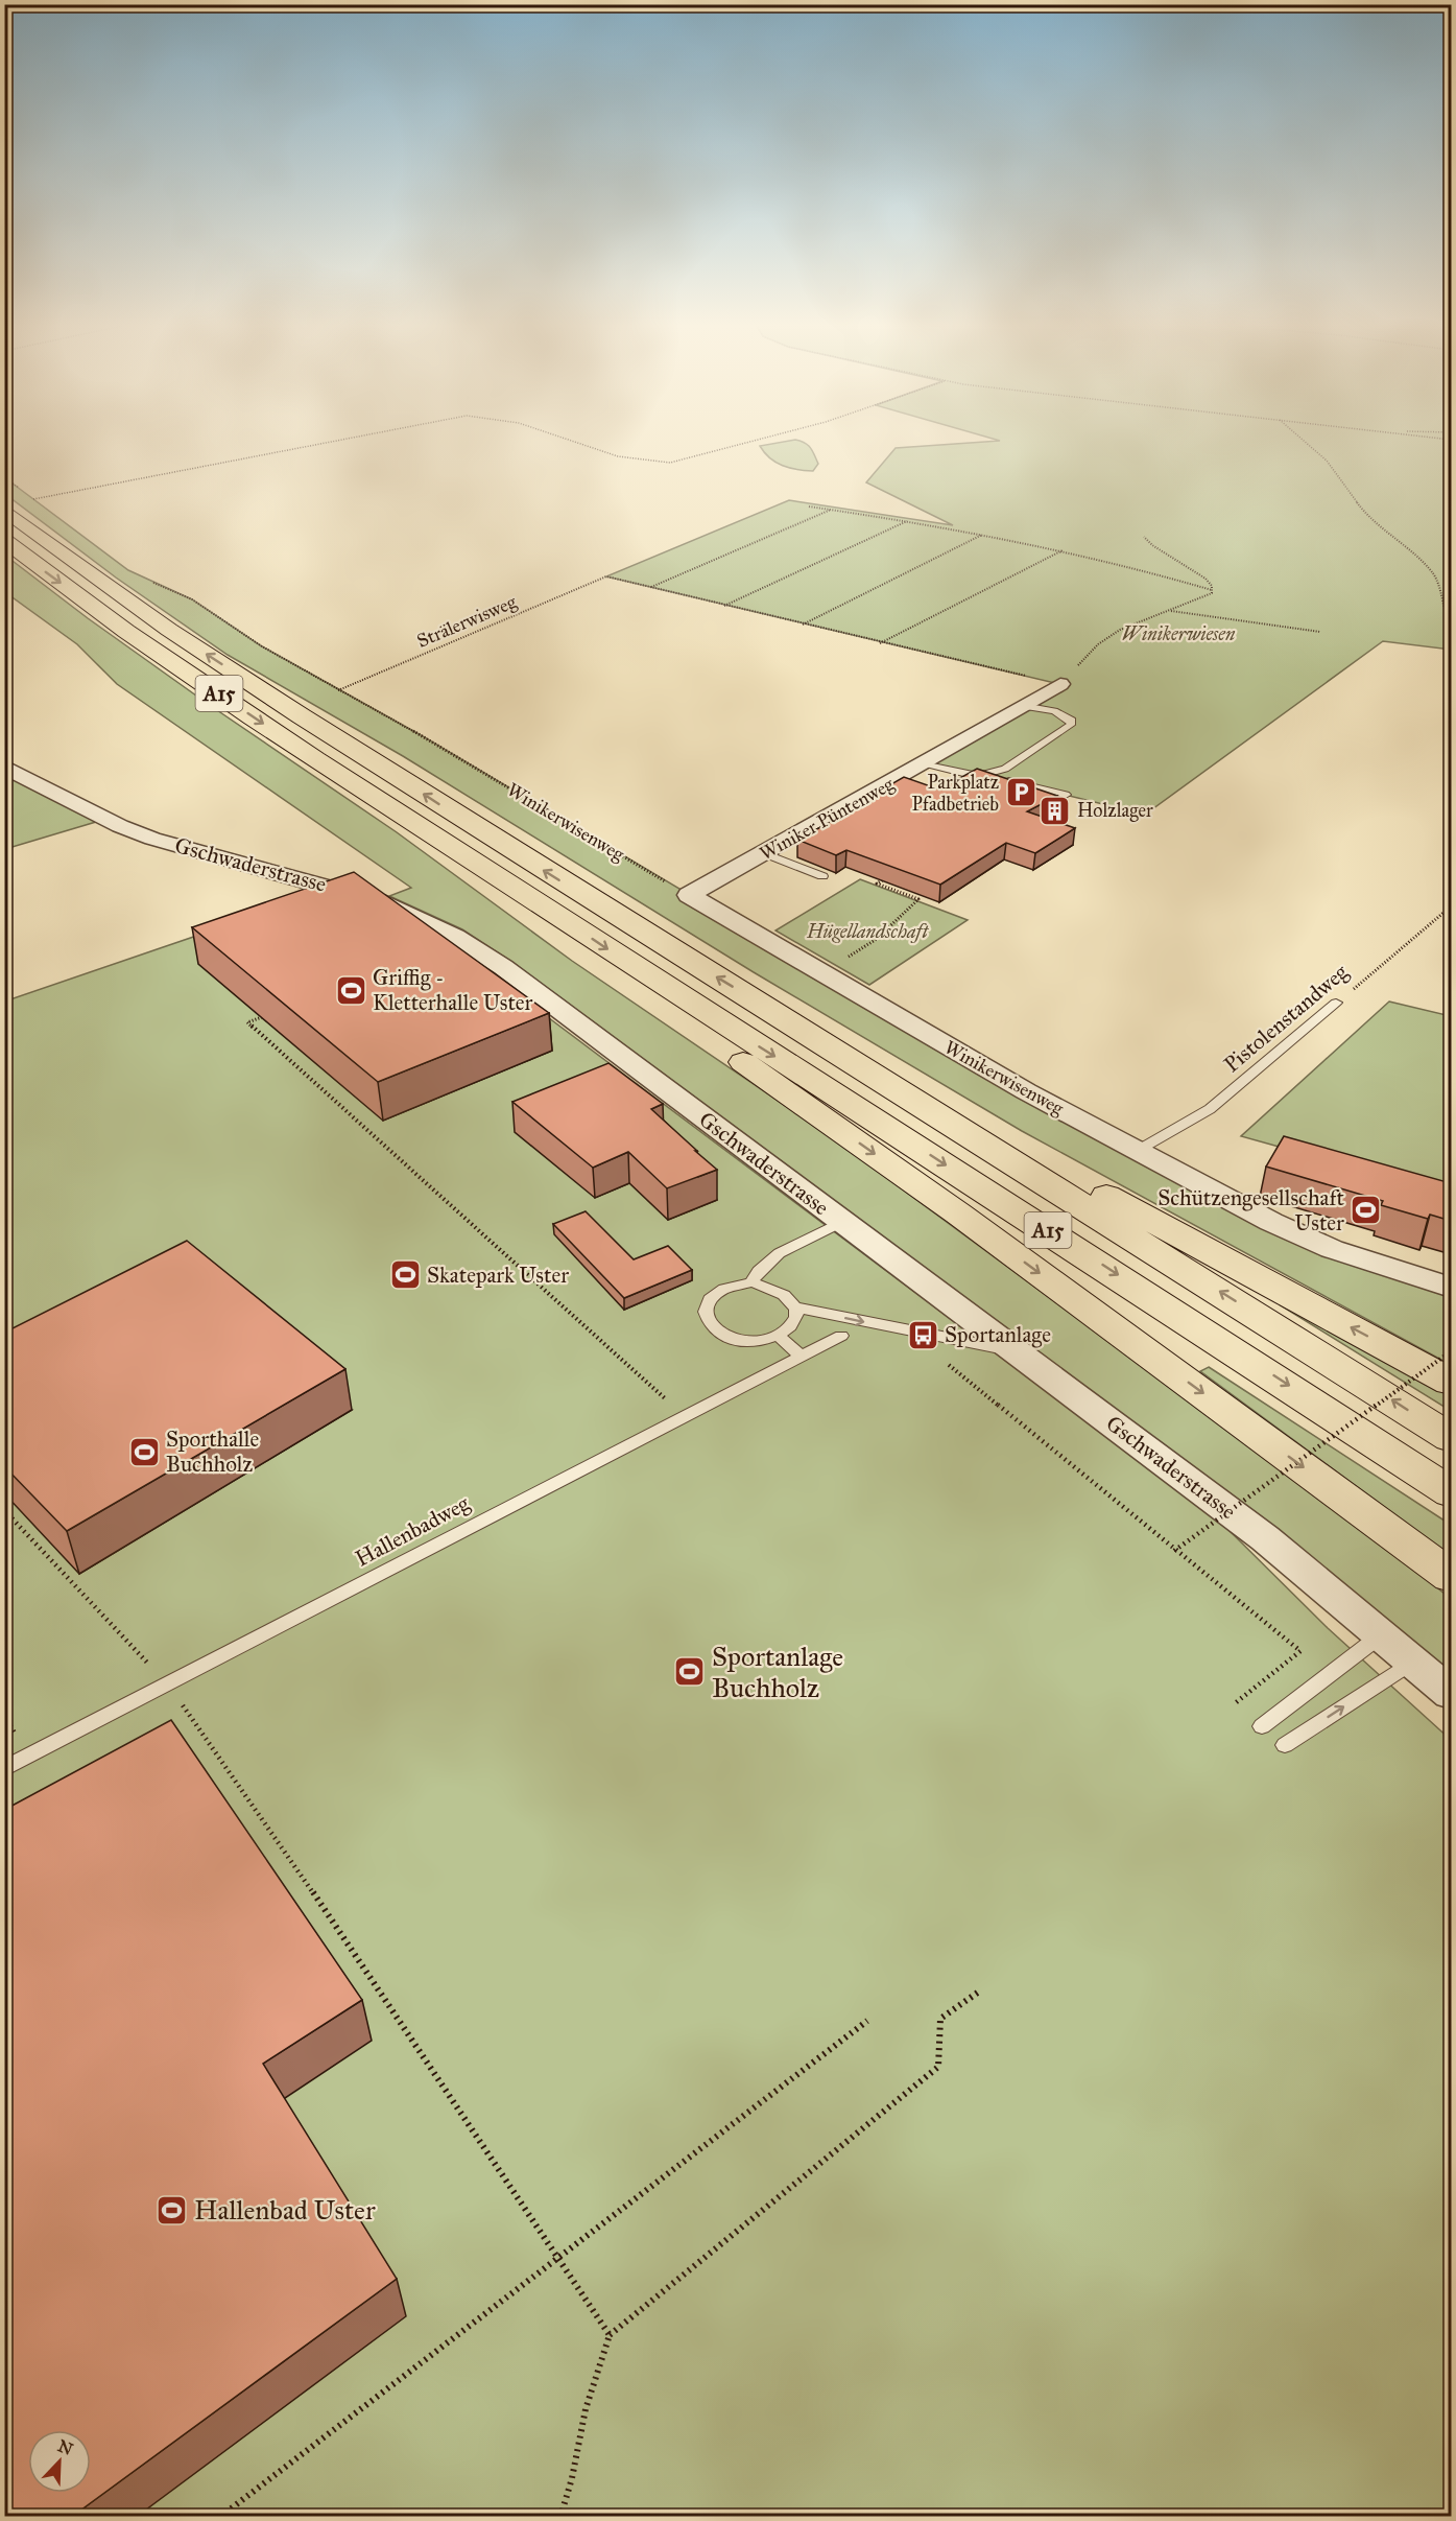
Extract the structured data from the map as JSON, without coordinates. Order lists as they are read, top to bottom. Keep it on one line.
{"streets":{"highway":["A15"],"street":["Winiker Püntenweg","Winikerwisenweg","Gschwaderstrasse"],"lane":["Pistolenstandweg","Hallenbadweg"],"path":["Strälerwisweg"]},"crossings":[["Strälerwisweg","Winikerwisenweg"],["Winiker Püntenweg","Winikerwisenweg"],["Winikerwisenweg","Pistolenstandweg"]],"parks":["Winikerwiesen","Hügellandschaft"],"places":{"parking":["Parkplatz Pfadbetrieb"],"building":["Holzlager"],"sports":["Griffig - Kletterhalle Uster","Schützengesellschaft Uster","Skatepark Uster","Sporthalle Buchholz","Sportanlage Buchholz","Hallenbad Uster"],"bus stop":["Sportanlage"]},"north":"top right"}
